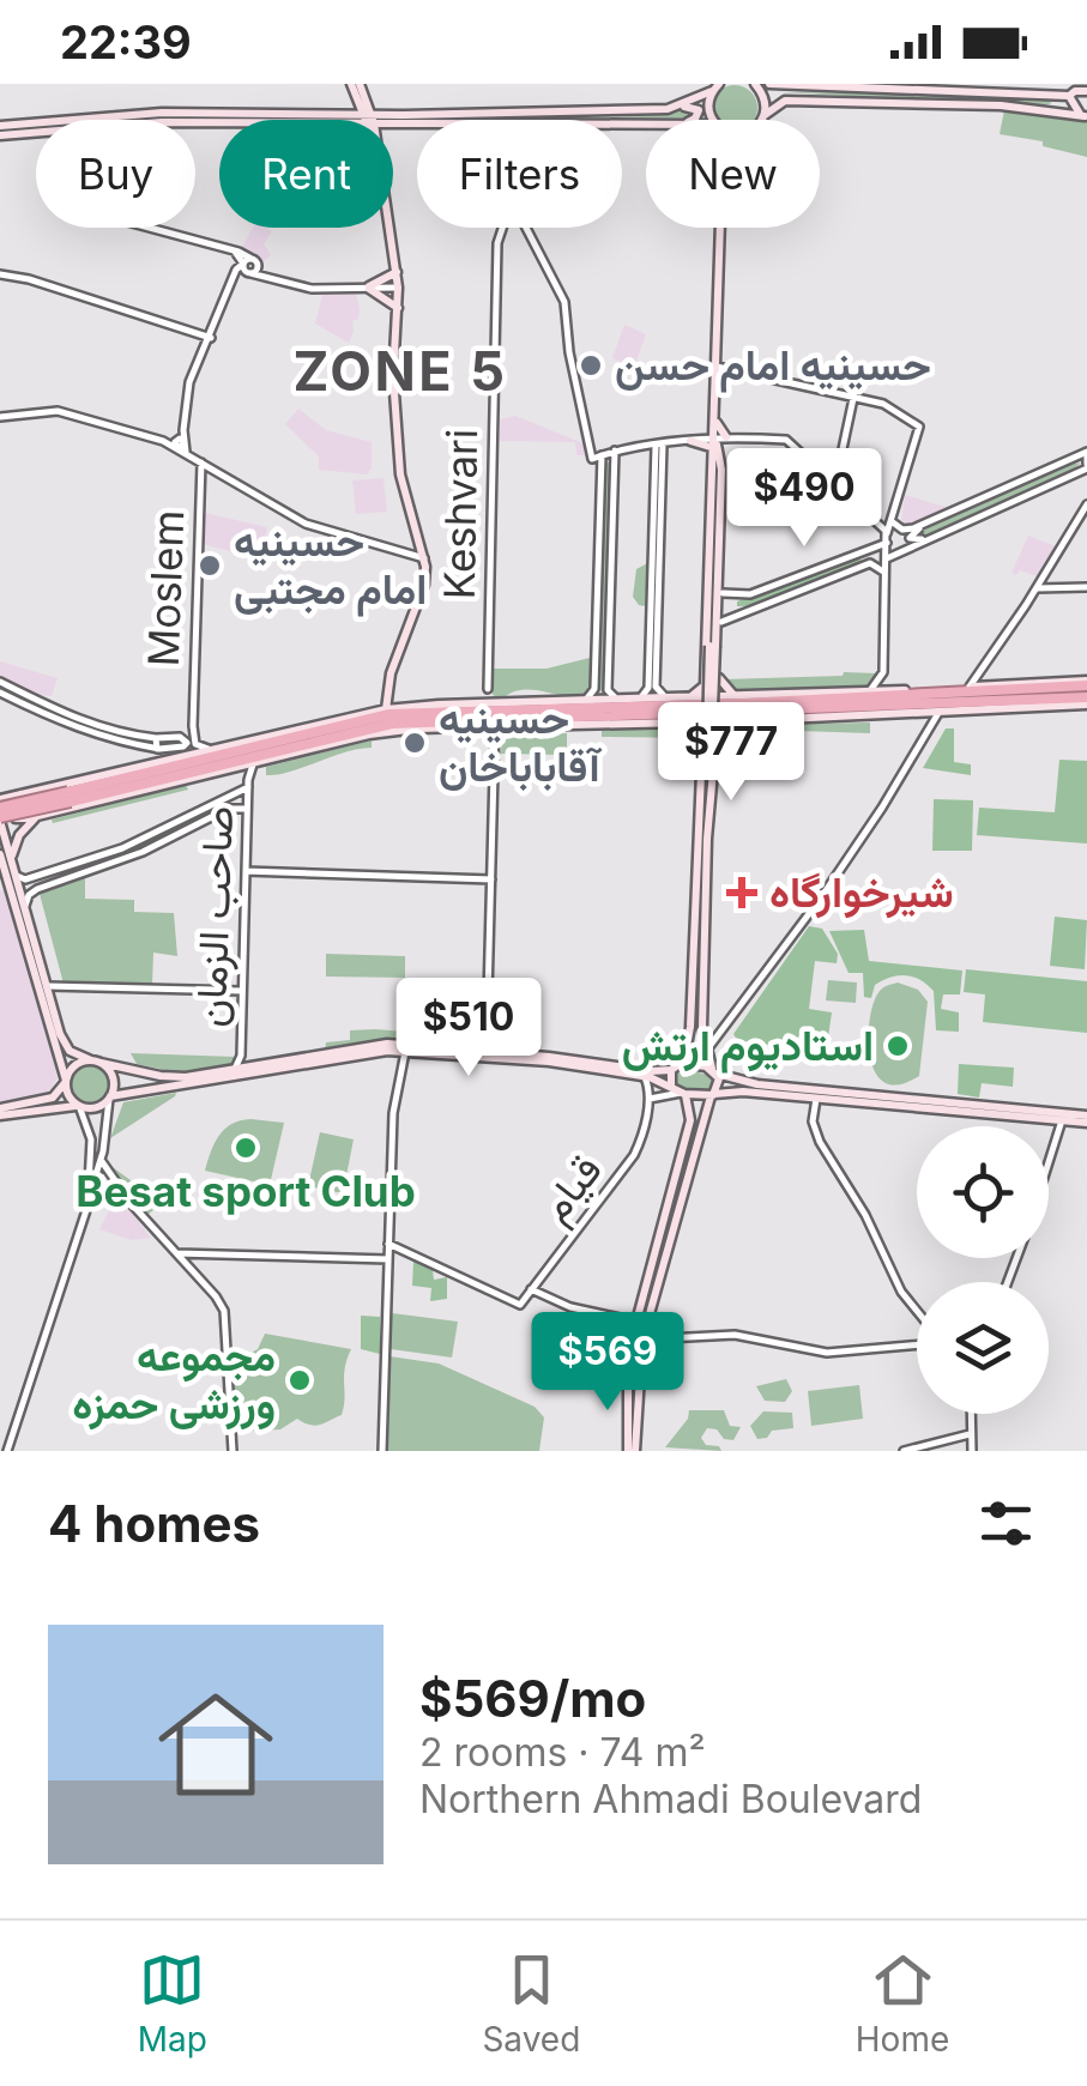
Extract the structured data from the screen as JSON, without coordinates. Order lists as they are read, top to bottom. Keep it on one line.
{"streets":{"street":["Keshvari","Moslem","صاحب الزمان","قیام"]},"districts":["ZONE 5"],"places":{"other":["حسینیه امام حسن","حسینیه امام مجتبی","حسینیه آقاباباخان","استادیوم ارتش","Besat sport Club","مجموعه ورزشی حمزه"],"health":["شیرخوارگاه"]},"page":{"status":"22:39","chip":["Buy","Rent","Filters","New"],"price":["$490","$777","$510","$569"],"heading":"4 homes","list":[{"name":"$569/mo","note":"2 rooms · 74 m² · Northern Ahmadi Boulevard"}],"tabs":["Map","Saved","Home"]}}
